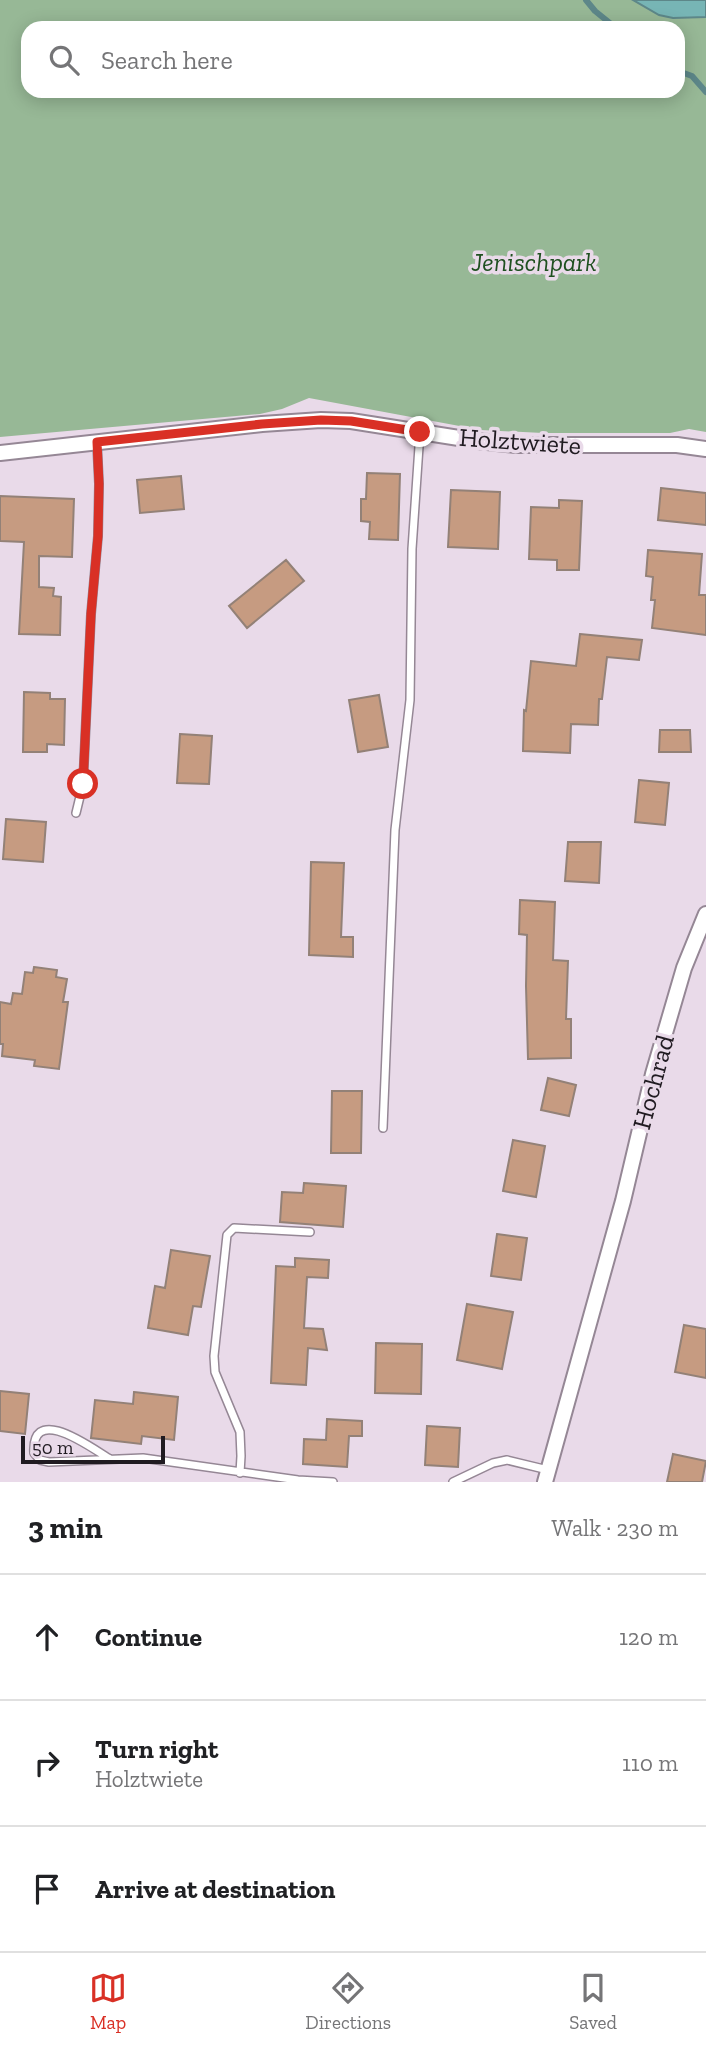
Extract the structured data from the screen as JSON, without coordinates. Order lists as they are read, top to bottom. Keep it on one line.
{"streets":{"street":["Holztwiete","Hochrad"]},"parks":["Jenischpark"],"scale_bar":"50 m","page":{"search":"Search here","scale":"50 m","heading":["3 min","Walk · 230 m"],"list":[["Continue","120 m"],["Turn right","Holztwiete","110 m"],"Arrive at destination"],"nav":["Map","Directions","Saved"]}}
